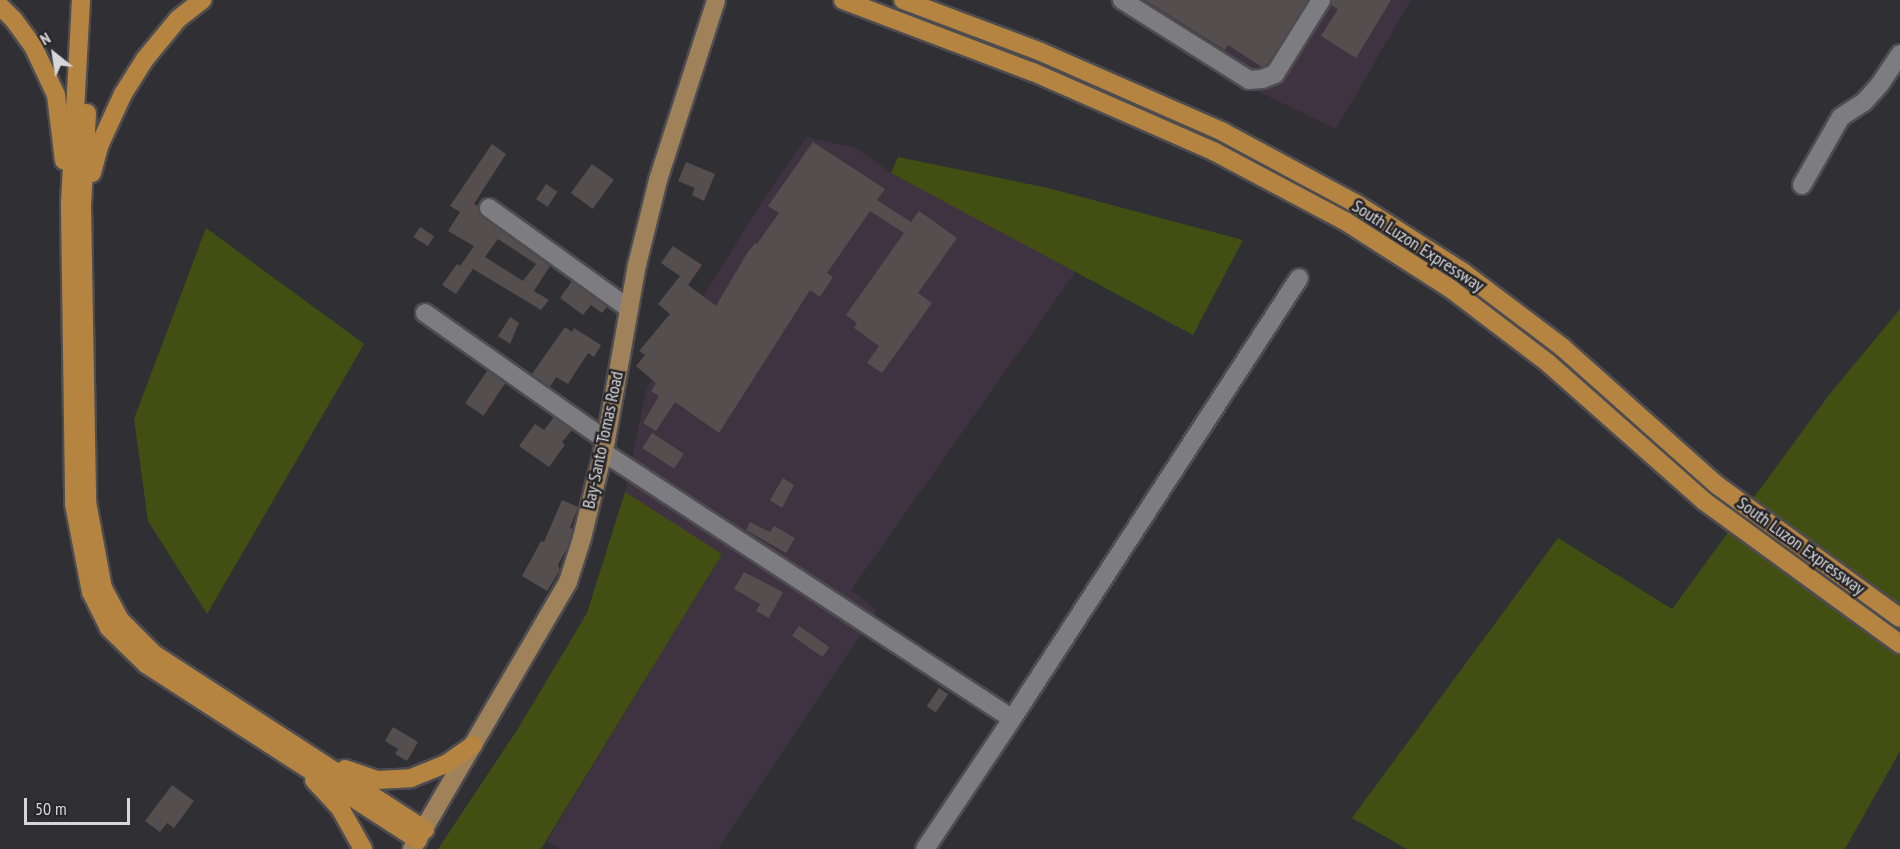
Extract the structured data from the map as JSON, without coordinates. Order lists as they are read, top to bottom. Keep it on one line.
{"streets":{"highway":["South Luzon Expressway"],"main road":["Bay-Santo Tomas Road"]},"scale_bar":"50 m","north":"top left"}
